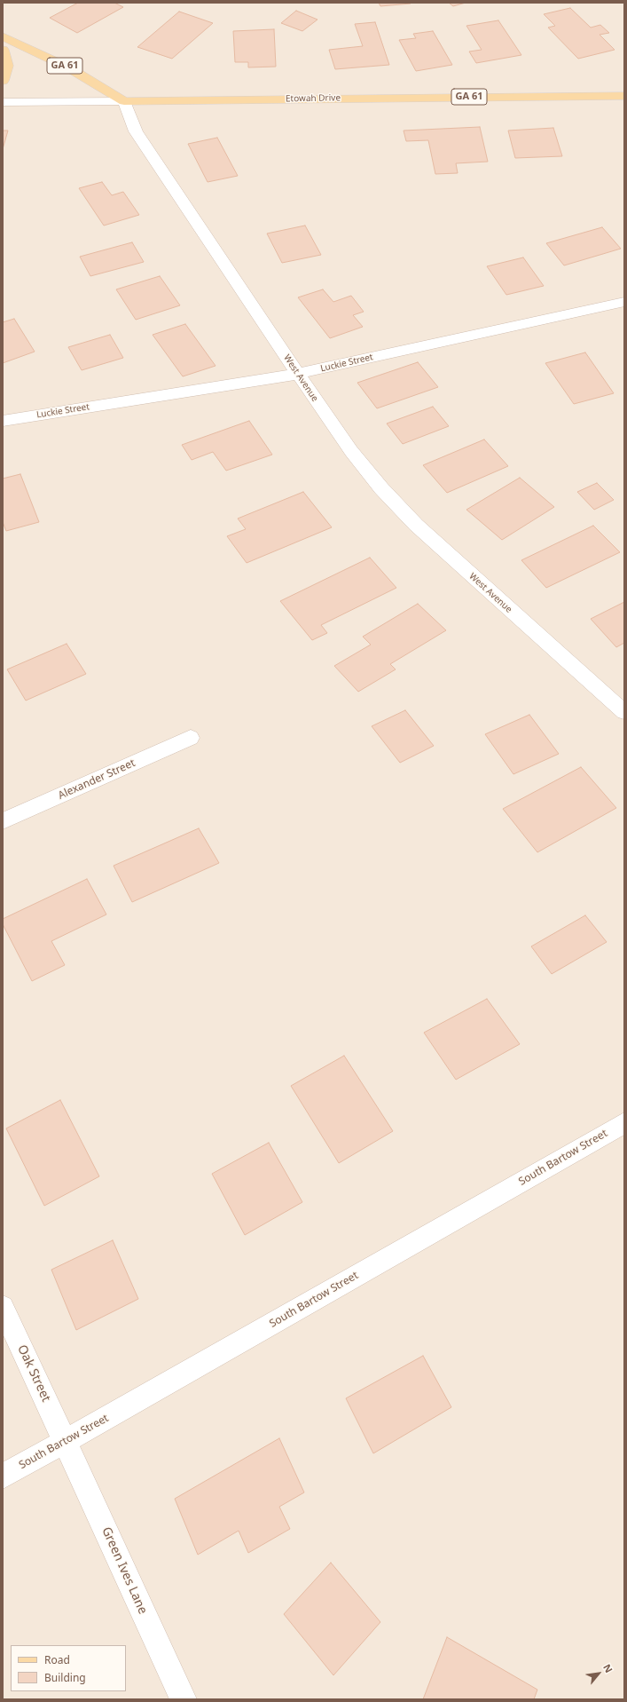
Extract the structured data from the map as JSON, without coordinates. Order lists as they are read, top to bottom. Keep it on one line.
{"streets":{"main road":["GA 61","Etowah Drive"],"street":["Luckie Street","West Avenue","Alexander Street","South Bartow Street","Oak Street","Green Ives Lane"]},"crossings":[["GA 61","Etowah Drive"],["GA 61","West Avenue"],["Etowah Drive","West Avenue"],["Luckie Street","West Avenue"],["South Bartow Street","Oak Street"],["South Bartow Street","Green Ives Lane"],["Oak Street","Green Ives Lane"]],"legend":["Road","Building"],"north":"top right"}
